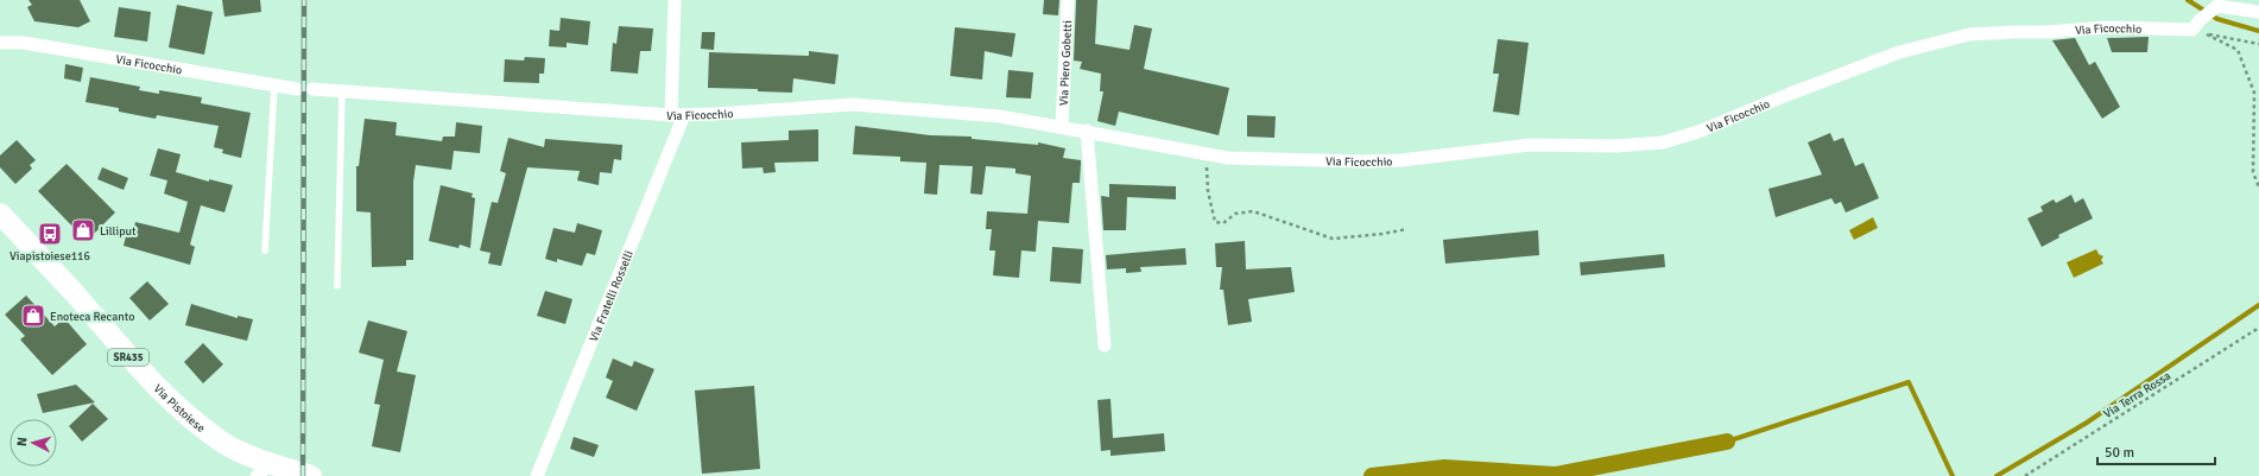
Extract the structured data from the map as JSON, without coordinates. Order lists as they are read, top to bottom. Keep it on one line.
{"streets":{"main road":["SR435","Via Pistoiese"],"street":["Via Ficocchio","Via Piero Gobetti","Via Fratelli Rosselli"],"path":["Via Terra Rossa"]},"crossings":[["Via Ficocchio","Via Piero Gobetti"],["Via Ficocchio","Via Fratelli Rosselli"]],"places":{"shop":["Lilliput","Enoteca Recanto"],"bus stop":["Viapistoiese116"]},"scale_bar":"50 m","north":"left"}
